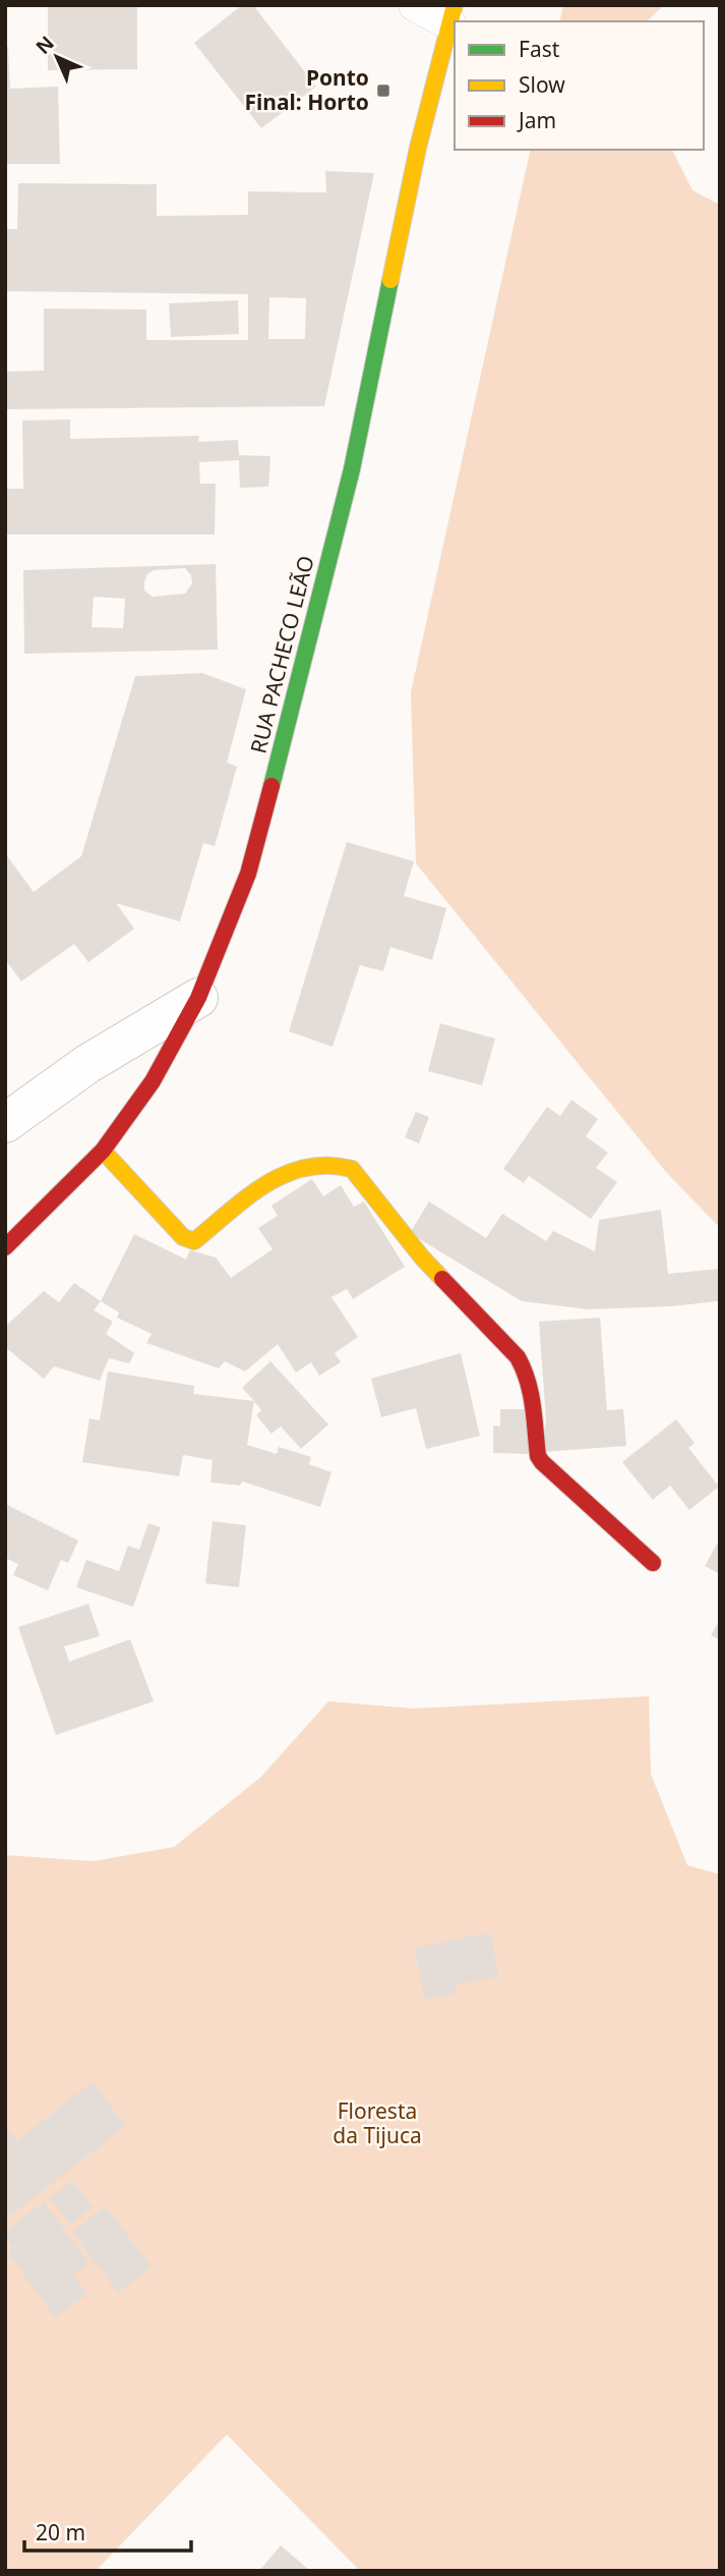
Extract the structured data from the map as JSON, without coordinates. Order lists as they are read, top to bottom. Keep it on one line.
{"streets":{"street":["RUA PACHECO LEÃO"]},"parks":["Floresta da Tijuca"],"places":{"transit":["Ponto Final: Horto"]},"legend":["Fast","Slow","Jam"],"scale_bar":"20 m","north":"top left"}
